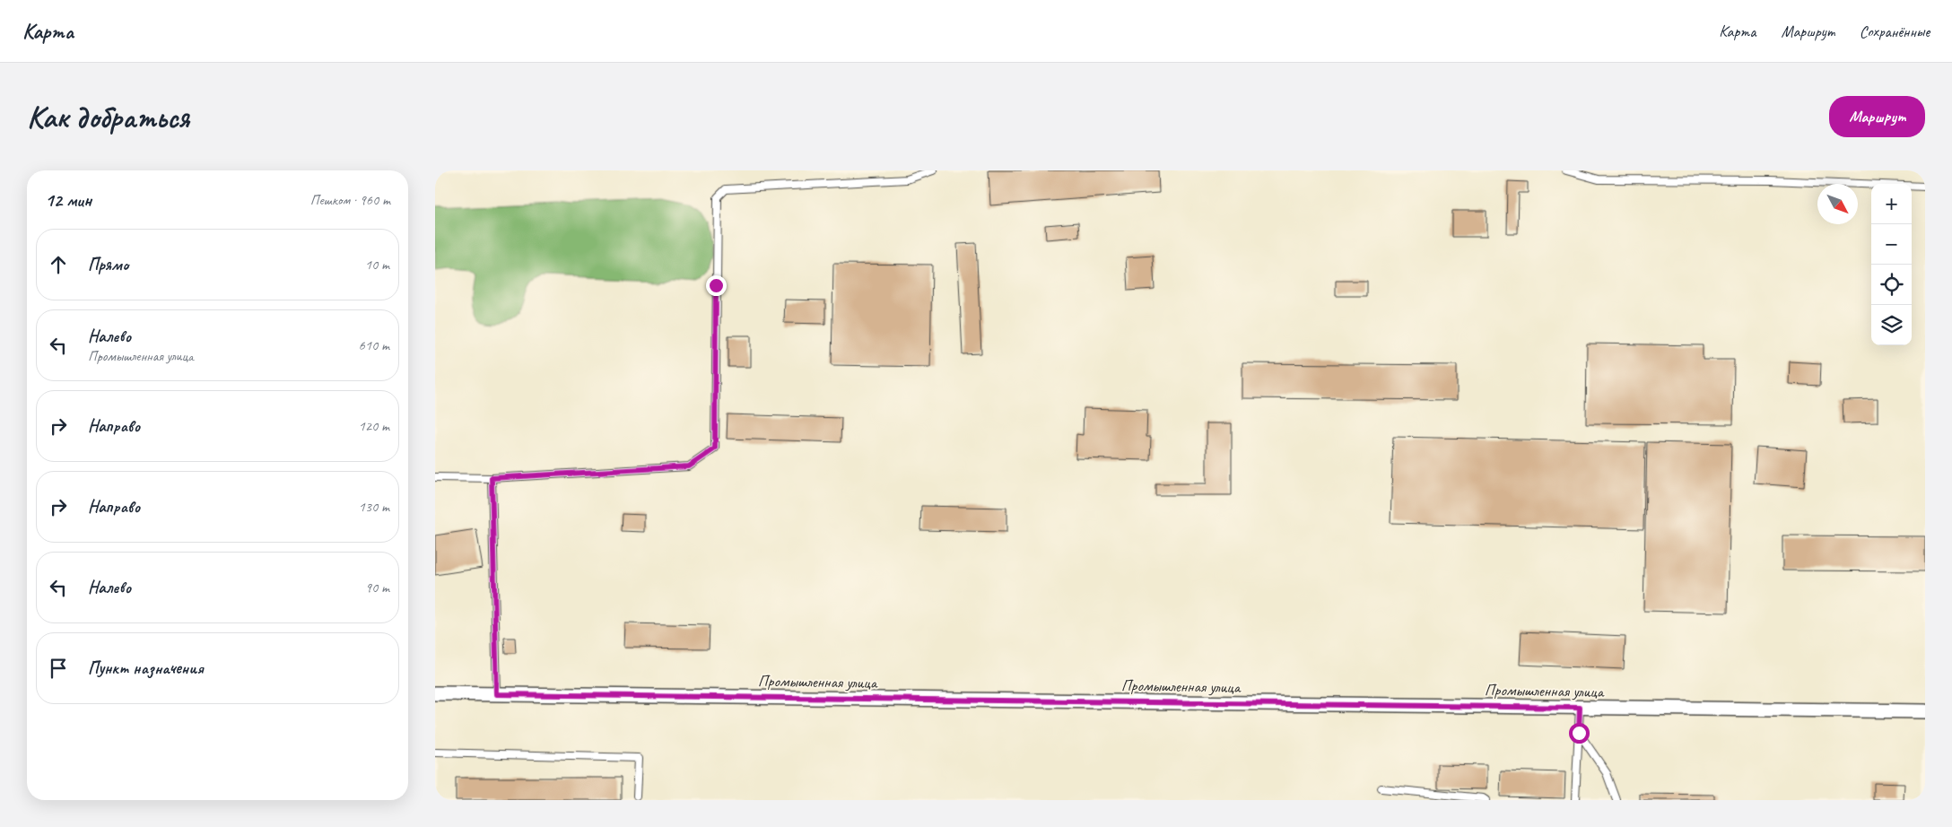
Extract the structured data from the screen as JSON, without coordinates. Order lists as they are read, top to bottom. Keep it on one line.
{"streets":{"street":["Промышленная улица"]},"north":"bottom right","page":{"header":"Карта","nav":["Карта","Маршрут","Сохранённые"],"buttons":"Маршрут","title":"Как добраться","heading":["12 мин","Пешком · 960 m"],"map_buttons":["+","−"],"list":[["Прямо","10 m"],["Налево","Промышленная улица","610 m"],["Направо","120 m"],["Направо","130 m"],["Налево","90 m"],"Пункт назначения"]}}
